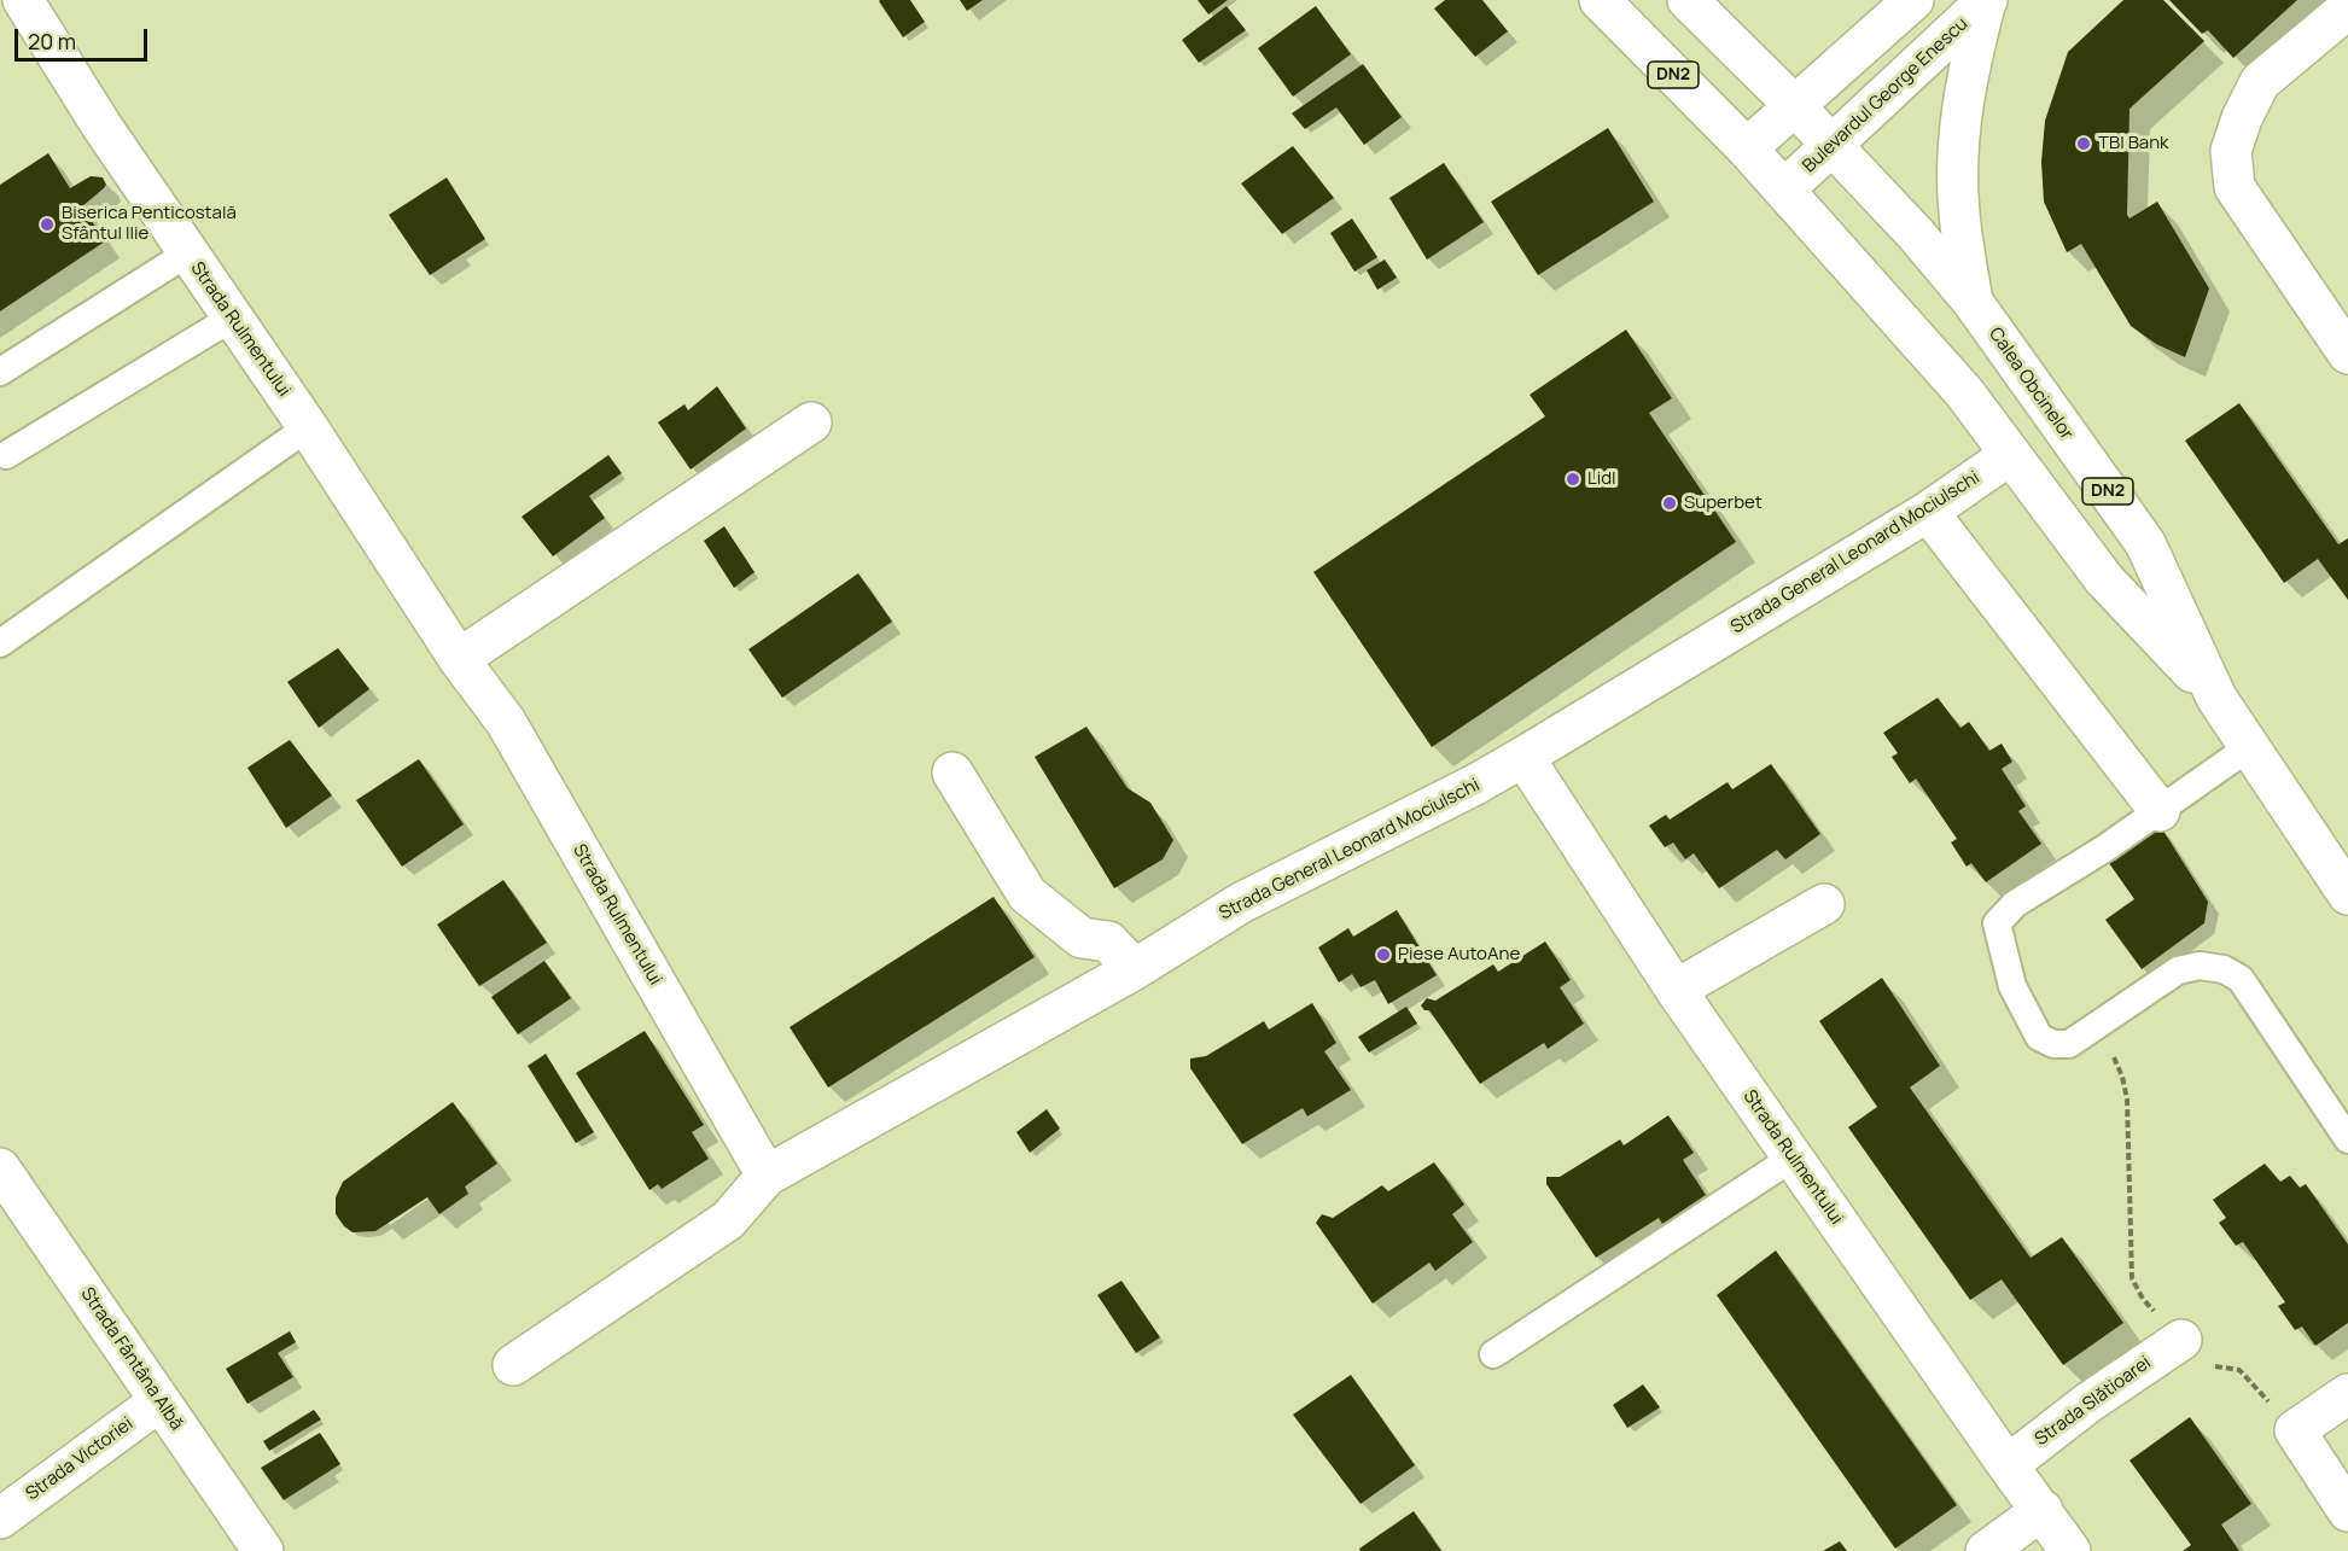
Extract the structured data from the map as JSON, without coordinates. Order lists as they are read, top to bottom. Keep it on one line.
{"streets":{"street":["DN2","Bulevardul George Enescu","Strada Rulmentului","Calea Obcinelor","Strada General Leonard Mociulschi","Strada Fântâna Albă","Strada Slătioarei","Strada Victoriei"]},"crossings":[["DN2","Calea Obcinelor"],["Bulevardul George Enescu","Calea Obcinelor"],["Strada Rulmentului","Strada General Leonard Mociulschi"],["Strada Rulmentului","Strada Slătioarei"],["Calea Obcinelor","Strada General Leonard Mociulschi"],["Strada Fântâna Albă","Strada Victoriei"]],"places":["TBI Bank","Biserica Penticostală Sfântul Ilie","Lidl","Superbet","Piese AutoAne"],"scale_bar":"20 m"}
